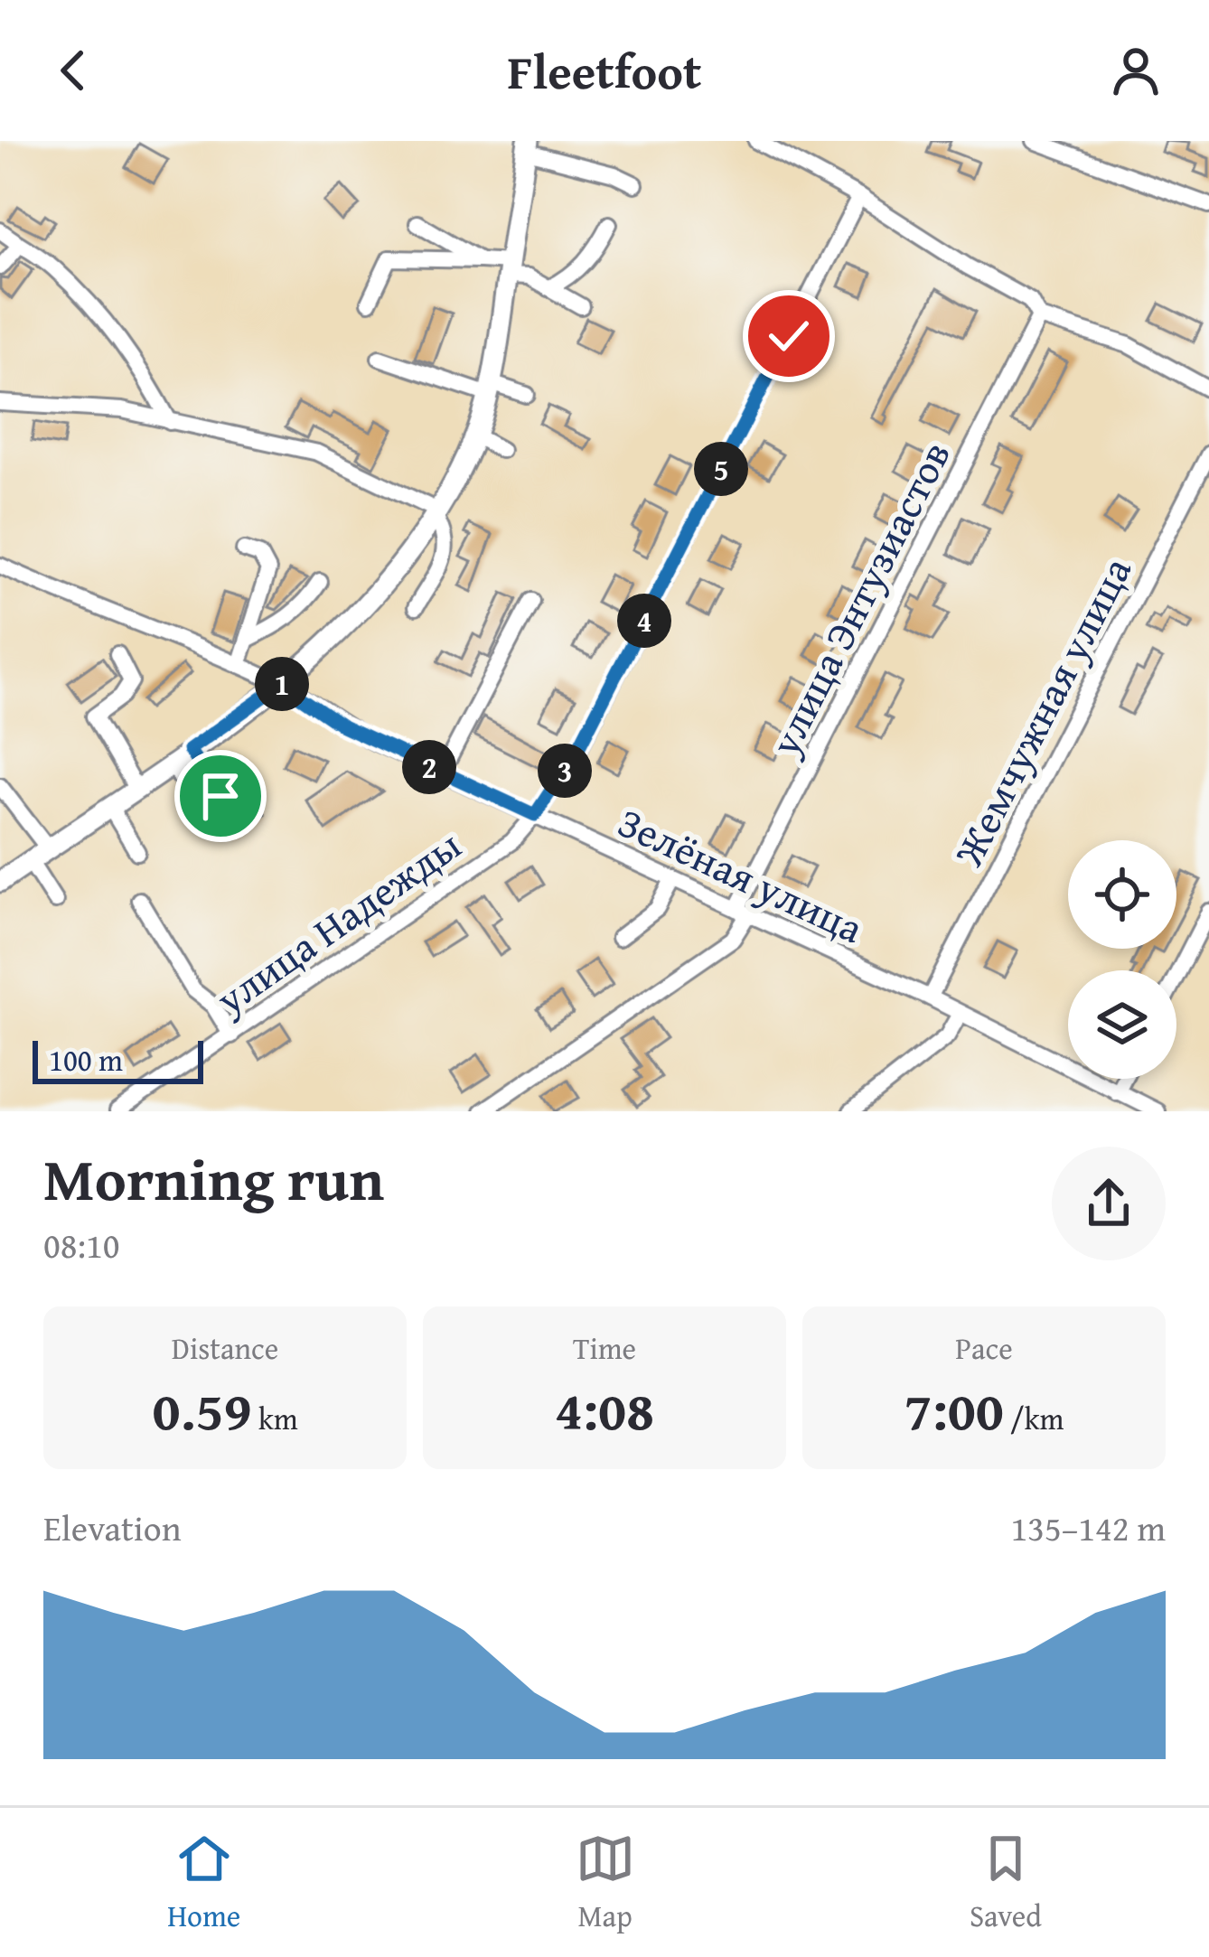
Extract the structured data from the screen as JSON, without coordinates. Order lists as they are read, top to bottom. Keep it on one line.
{"streets":{"street":["улица Энтузиастов","Жемчужная улица","Зелёная улица","улица Надежды"]},"crossings":[["улица Энтузиастов","Зелёная улица"],["Жемчужная улица","Зелёная улица"],["Зелёная улица","улица Надежды"]],"scale_bar":"100 m","page":{"header":"Fleetfoot","pins":["5","4","1","2","3"],"scale":"100 m","heading":["Morning run","08:10"],"stats":[["Distance","0.59 km"],["Time","4:08"],["Pace","7:00 /km"]],"chart":["Elevation","135–142 m"],"tabs":["Home","Map","Saved"]}}
